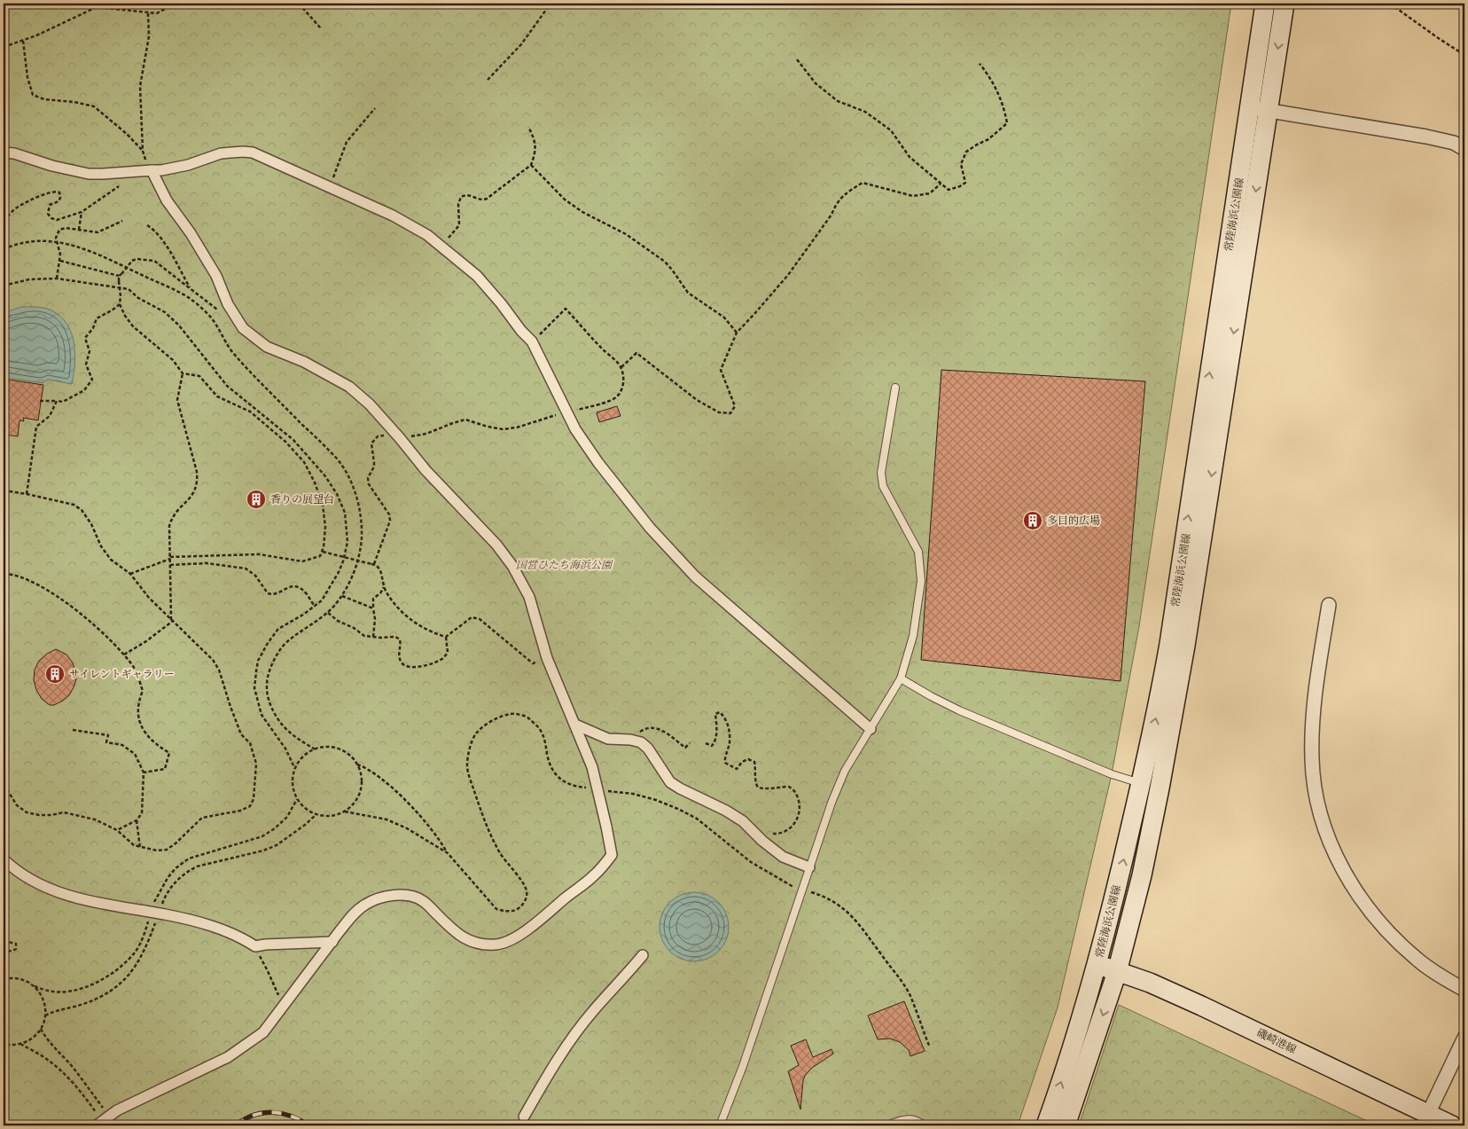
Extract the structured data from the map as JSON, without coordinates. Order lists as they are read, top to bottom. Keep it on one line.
{"streets":{"main road":["常陸海浜公園線","磯崎港線"]},"crossings":[["常陸海浜公園線","磯崎港線"]],"parks":["国営ひたち海浜公園"],"places":{"building":["香りの展望台","多目的広場","サイレントギャラリー"]}}
